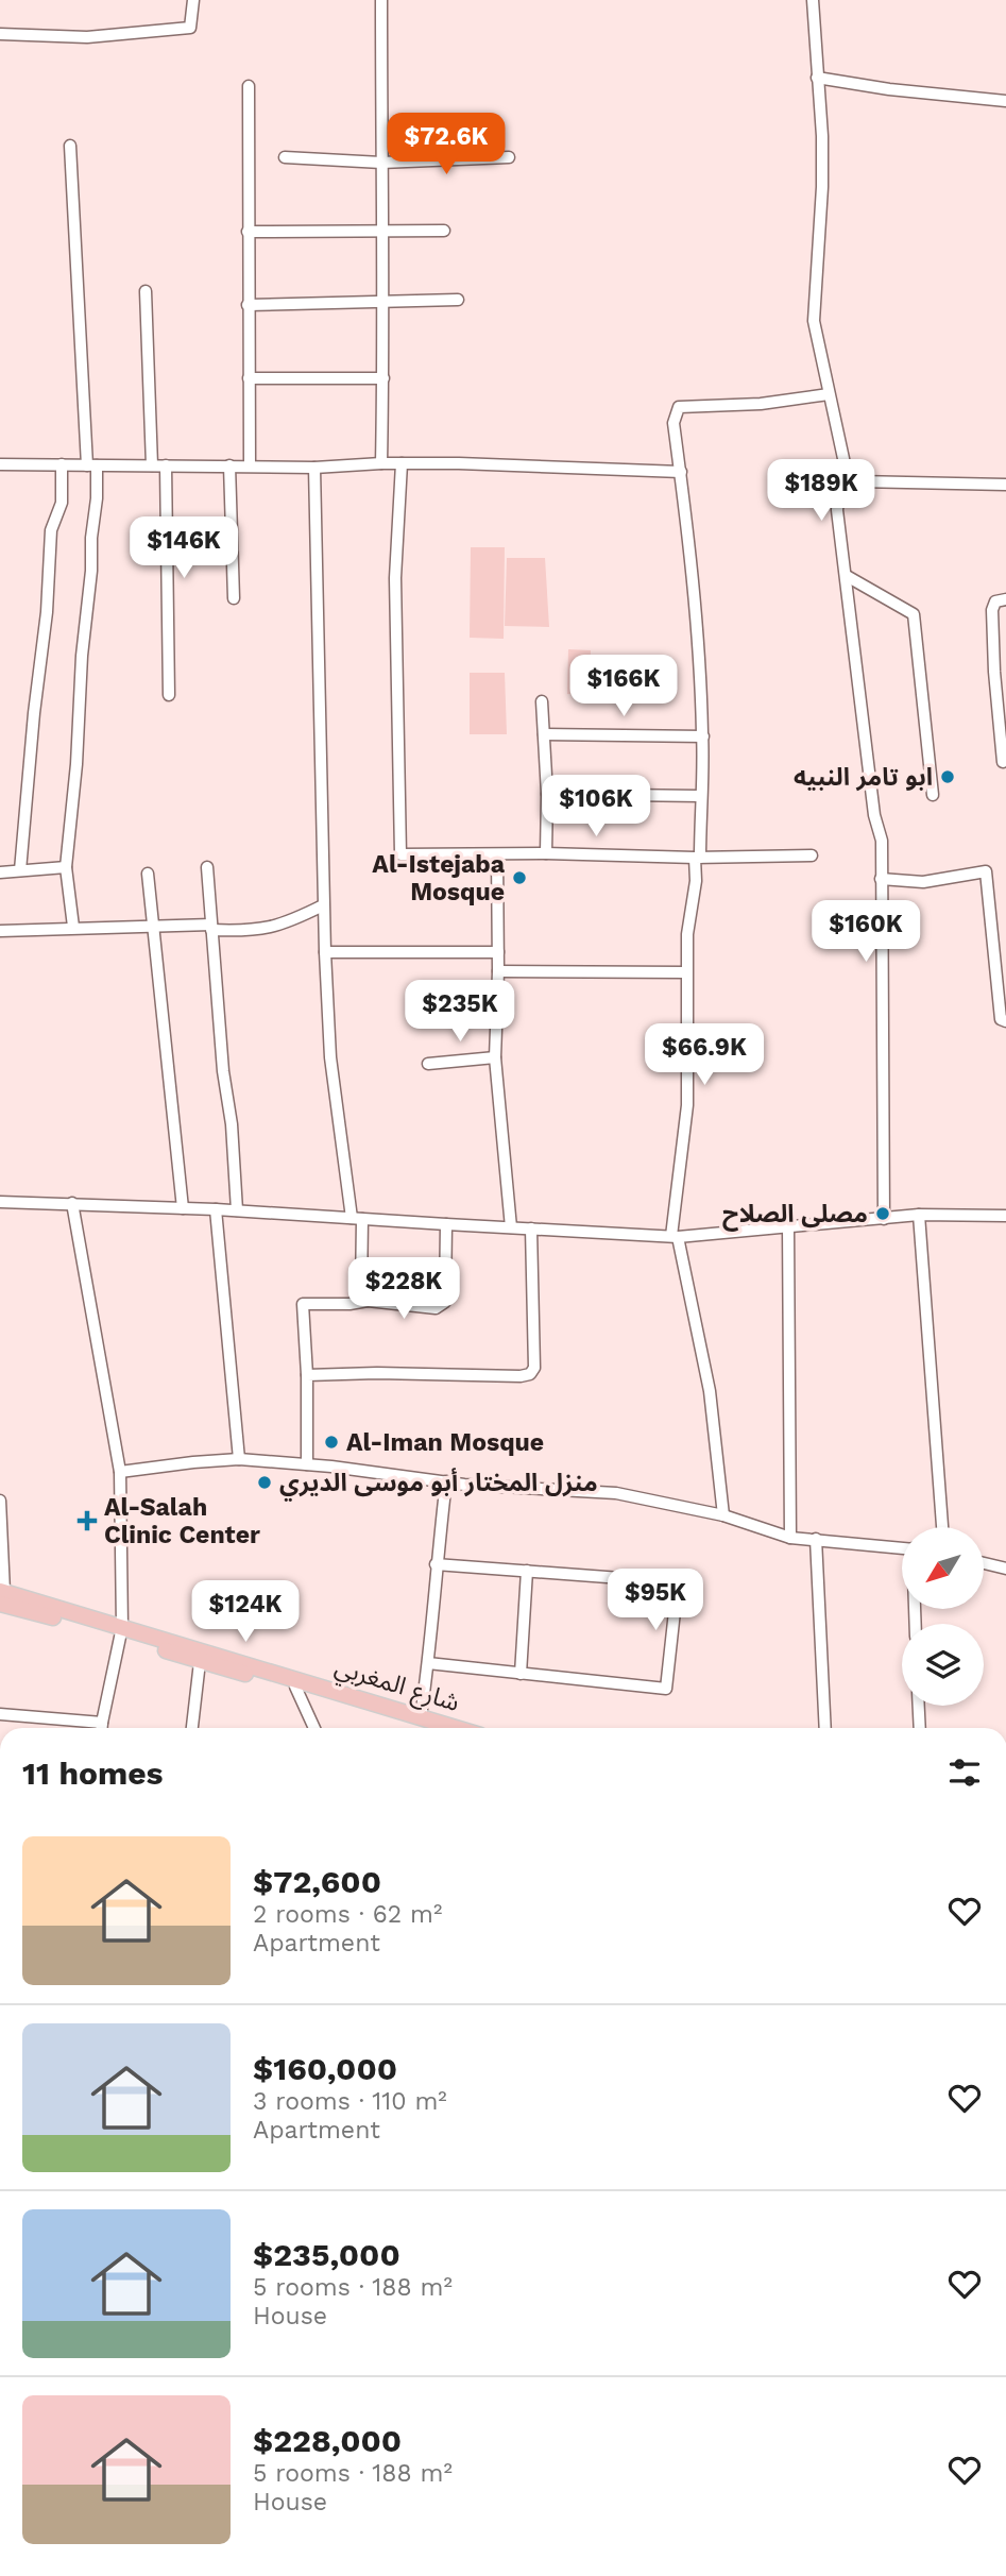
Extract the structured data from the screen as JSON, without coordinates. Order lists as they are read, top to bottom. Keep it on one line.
{"streets":{"main road":["شارع المغربي"]},"places":{"other":["ابو تامر النبيه","Al-Istejaba Mosque","مصلى الصلاح","Al-Iman Mosque","منزل المختار أبو موسى الديري"],"health":["Al-Salah Clinic Center"]},"north":"bottom left","page":{"price":["$72.6K","$189K","$146K","$166K","$106K","$160K","$235K","$66.9K","$228K","$95K","$124K"],"heading":"11 homes","list":[{"name":"$72,600","note":"2 rooms · 62 m² · Apartment"},{"name":"$160,000","note":"3 rooms · 110 m² · Apartment"},{"name":"$235,000","note":"5 rooms · 188 m² · House"},{"name":"$228,000","note":"5 rooms · 188 m² · House"}]}}
